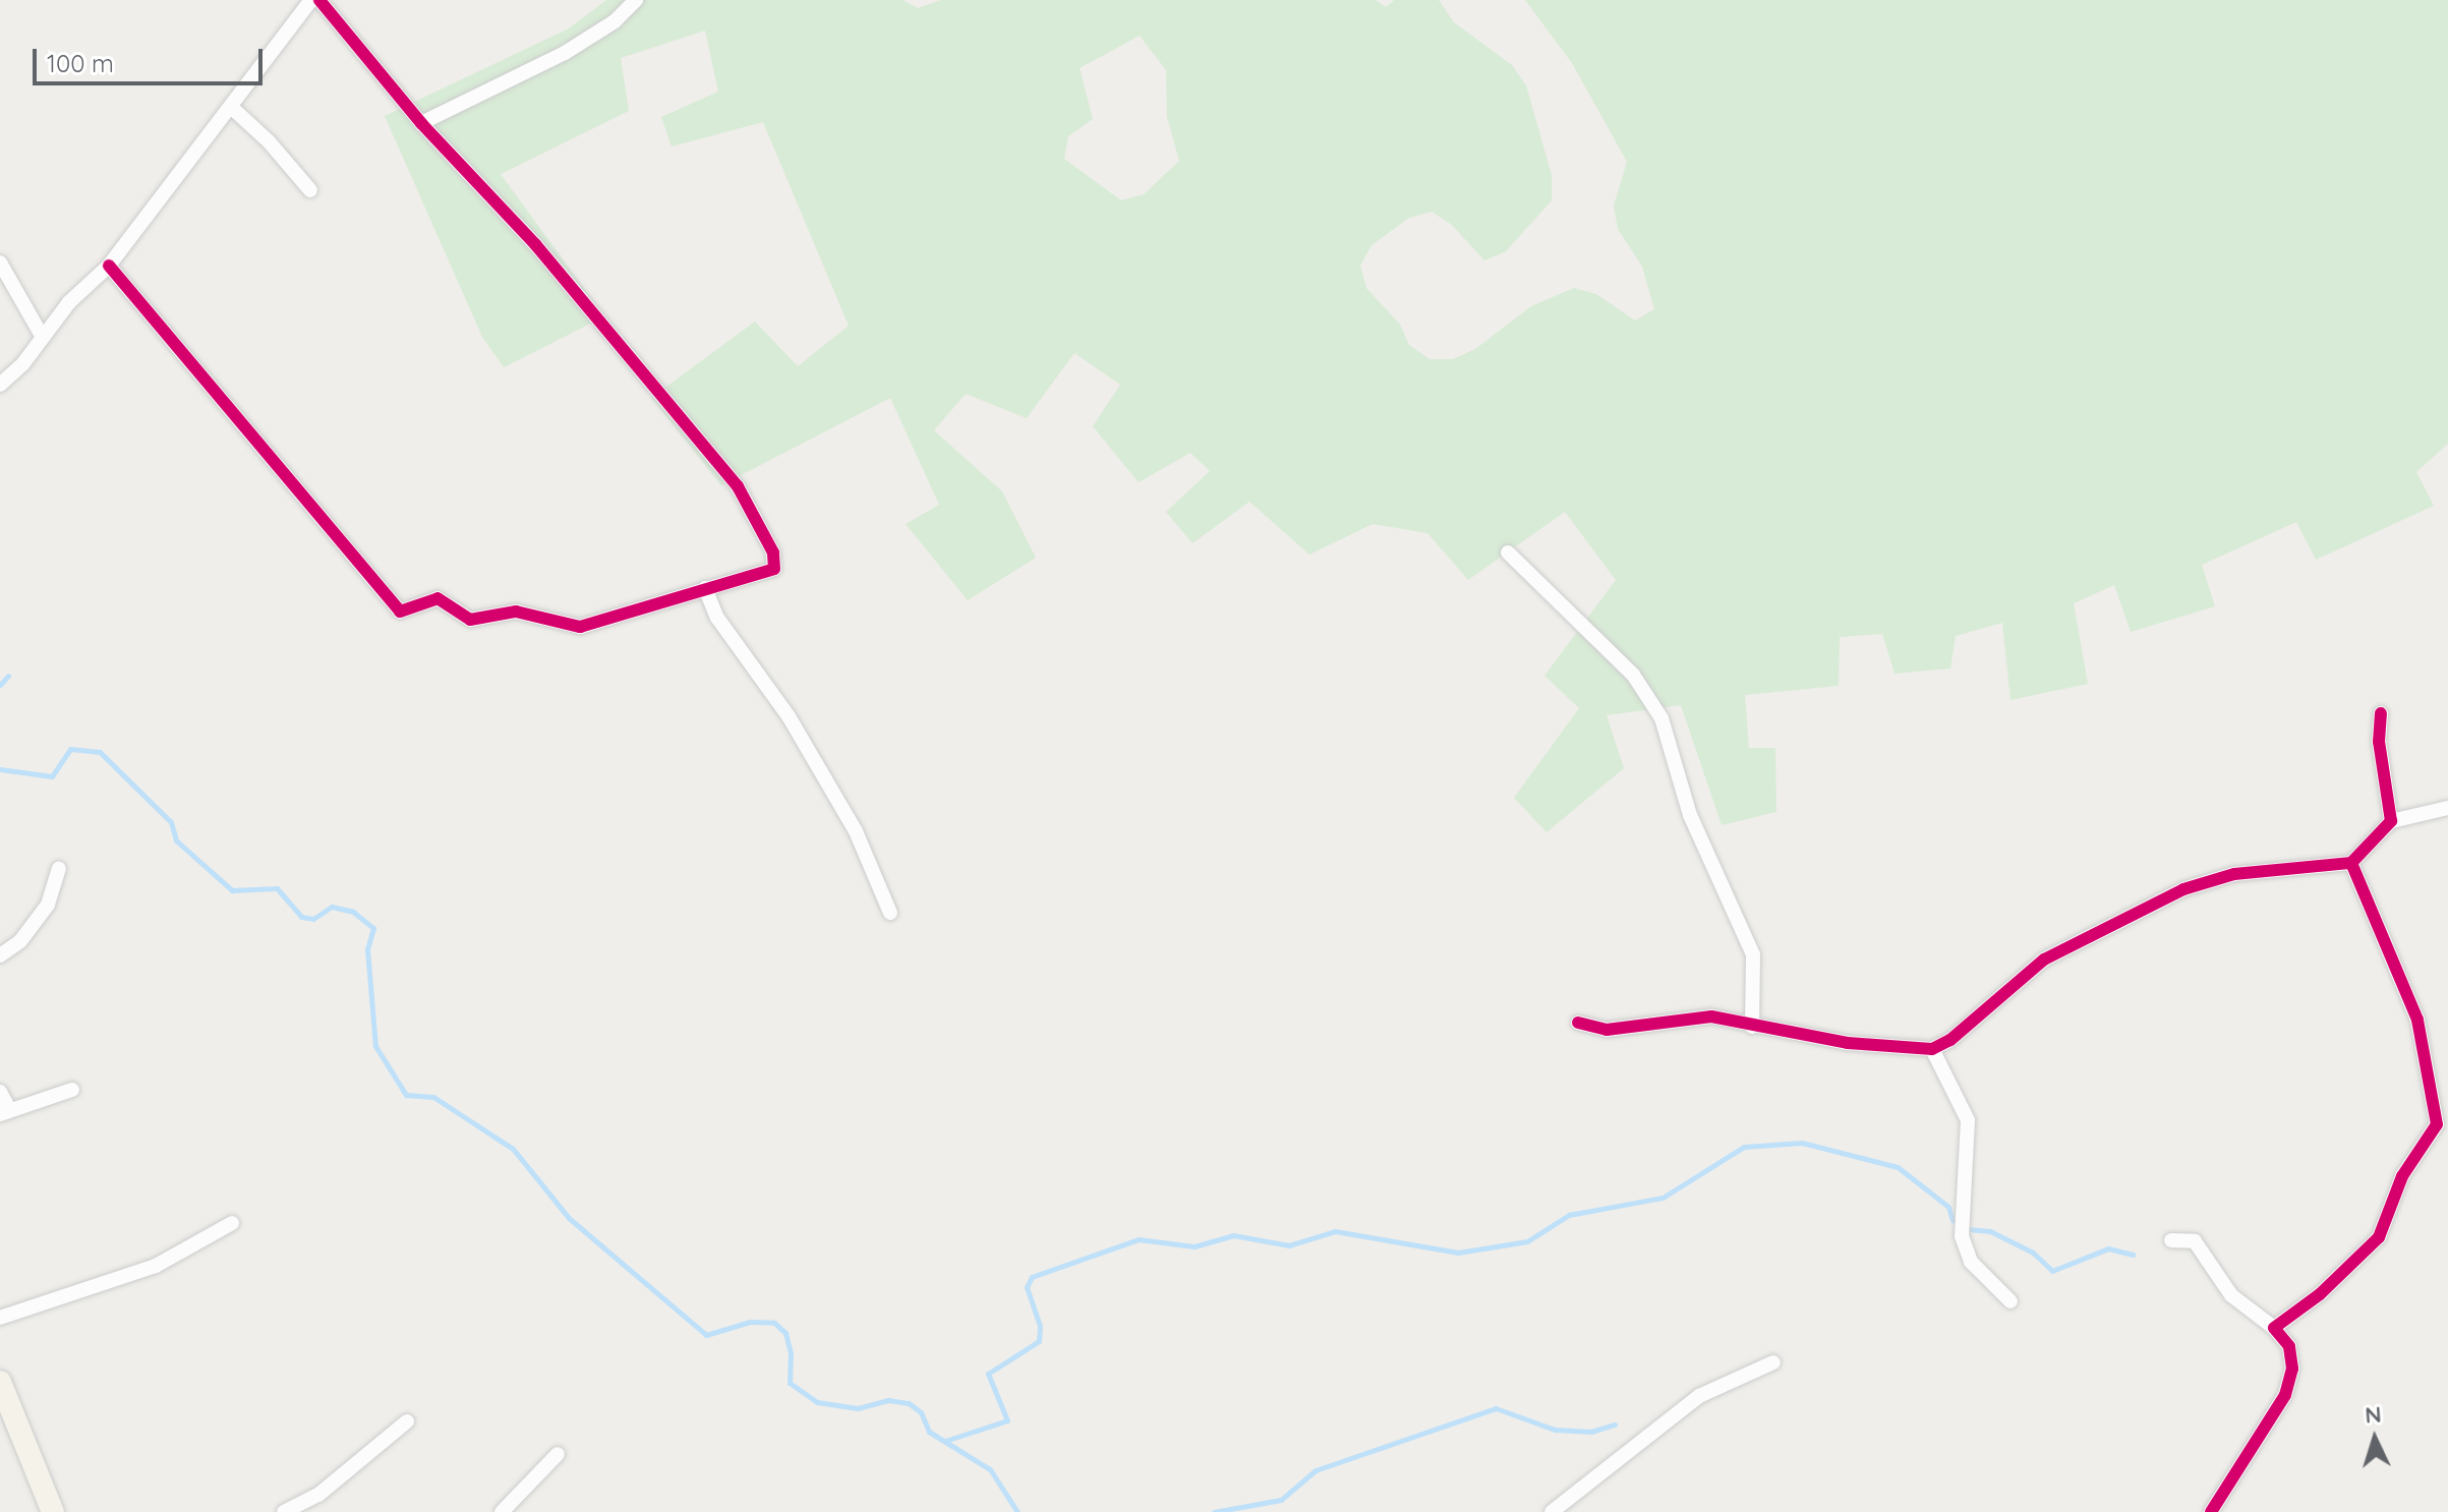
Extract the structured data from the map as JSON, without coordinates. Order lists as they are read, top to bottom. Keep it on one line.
{"scale_bar":"100 m","north":"top"}
